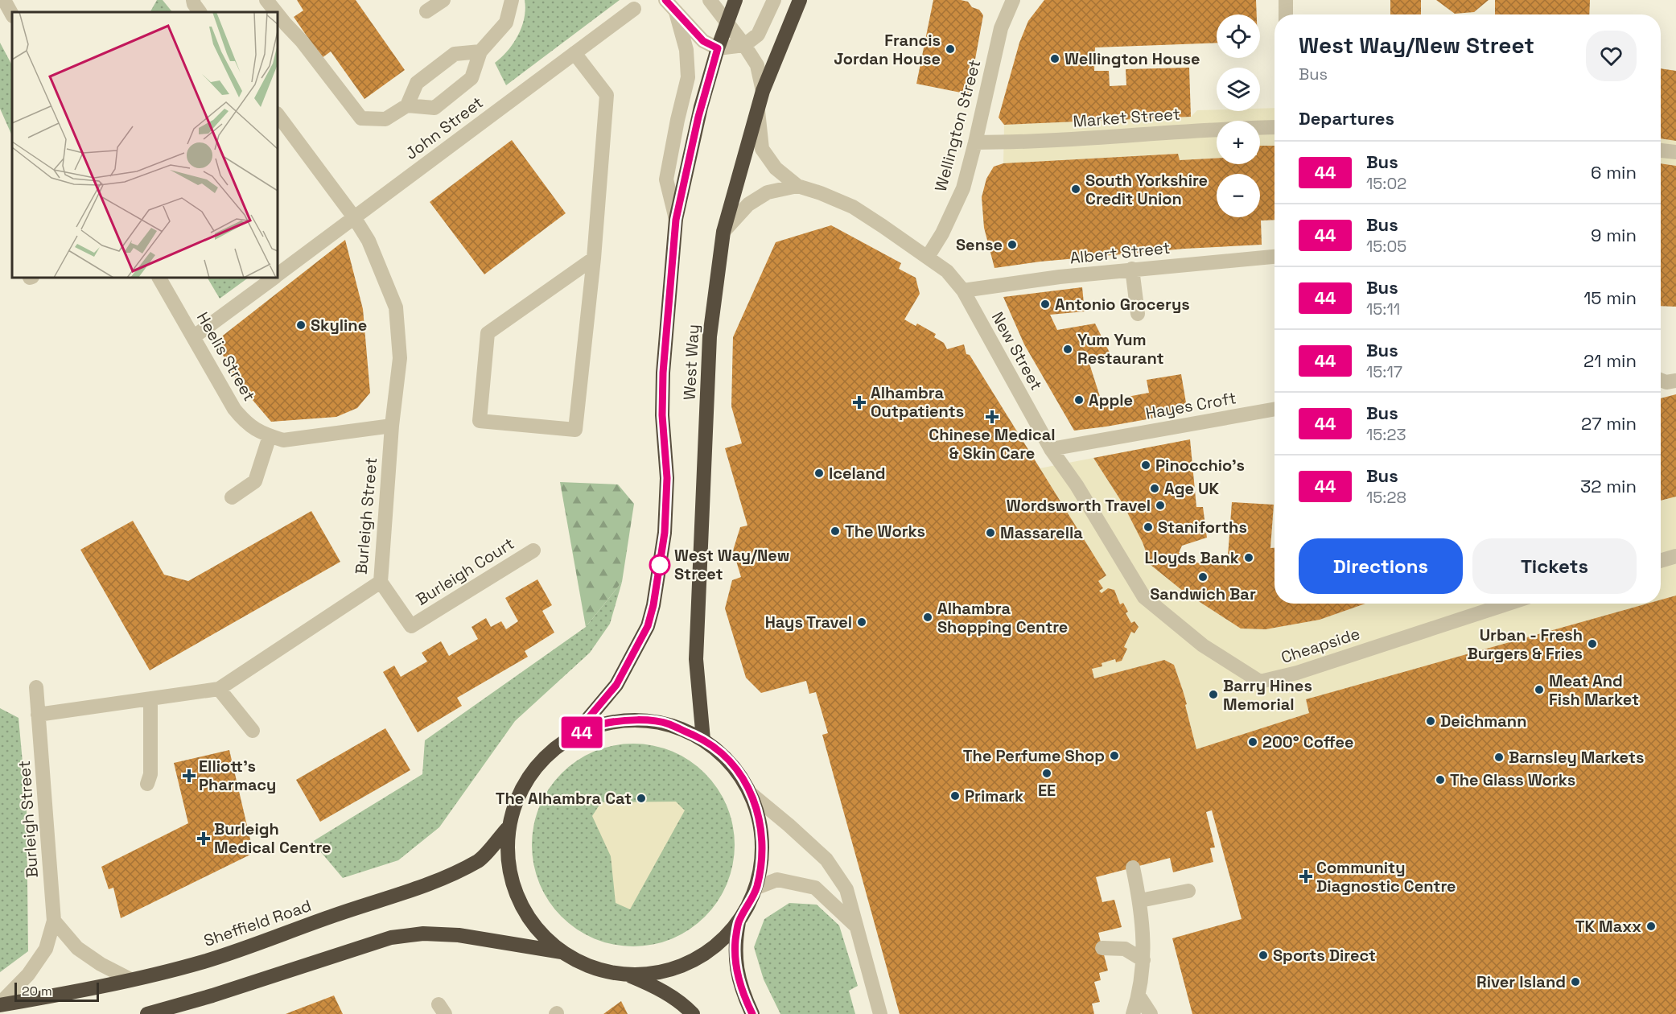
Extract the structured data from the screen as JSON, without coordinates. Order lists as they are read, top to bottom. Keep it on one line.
{"streets":{"highway":["West Way","Sheffield Road"],"street":["Market Street","Wellington Street","John Street","Albert Street","New Street","Heelis Street","Hayes Croft","Burleigh Street","Burleigh Court","Cheapside"]},"crossings":[["Market Street","Wellington Street"],["Wellington Street","New Street"],["John Street","Heelis Street"],["John Street","Burleigh Street"],["Albert Street","New Street"],["New Street","West Way"],["New Street","Hayes Croft"],["New Street","Cheapside"],["Heelis Street","Burleigh Street"],["Burleigh Street","Burleigh Court"],["Burleigh Street","Sheffield Road"]],"places":{"other":["Francis Jordan House","Wellington House","South Yorkshire Credit Union","Sense","Antonio Grocerys","Skyline","Yum Yum Restaurant","Apple","Pinocchio's","Iceland","Age UK","Wordsworth Travel","Staniforths","The Works","Massarella","Lloyds Bank","West Way/New Street","Sandwich Bar","Alhambra Shopping Centre","Hays Travel","Urban - Fresh Burgers & Fries","Meat And Fish Market","Barry Hines Memorial","Deichmann","200° Coffee","The Perfume Shop","Barnsley Markets","EE","The Glass Works","Primark","The Alhambra Cat","TK Maxx","Sports Direct","River Island"],"health":["Alhambra Outpatients","Chinese Medical & Skin Care","Elliott's Pharmacy","Burleigh Medical Centre","Community Diagnostic Centre"]},"lines":["bus line 44"],"scale_bar":"20 m","page":{"on_map":"44","map_buttons":["+","−"],"heading":[["West Way/New Street","Bus"],"Departures"],"list":[{"mark":"44","name":"Bus","note":"15:02","value":"6 min"},{"mark":"44","name":"Bus","note":"15:05","value":"9 min"},{"mark":"44","name":"Bus","note":"15:11","value":"15 min"},{"mark":"44","name":"Bus","note":"15:17","value":"21 min"},{"mark":"44","name":"Bus","note":"15:23","value":"27 min"},{"mark":"44","name":"Bus","note":"15:28","value":"32 min"}],"buttons":["Directions","Tickets"],"scale":"20 m"}}
